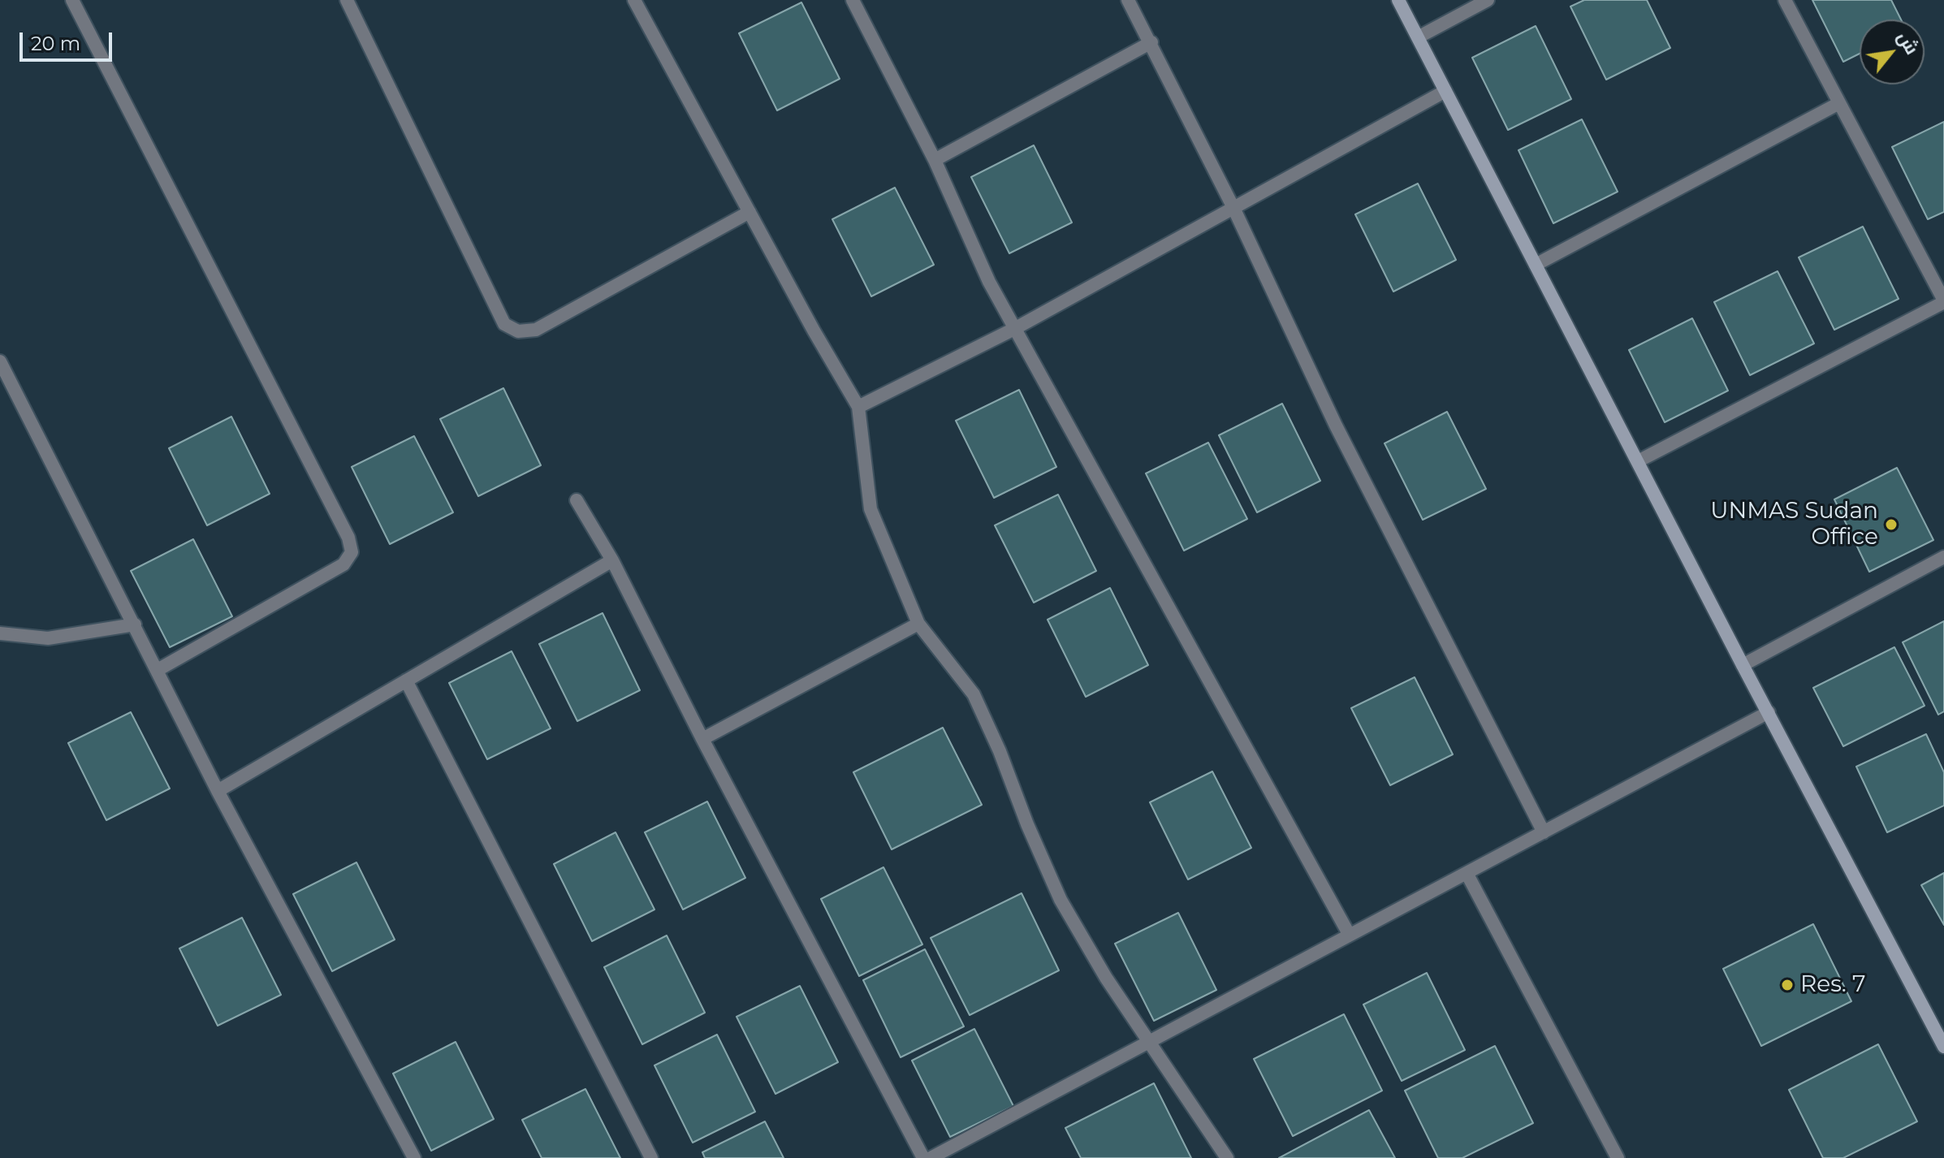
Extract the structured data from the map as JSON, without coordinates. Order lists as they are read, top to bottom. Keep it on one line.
{"places":["UNMAS Sudan Office","Res. 7"],"scale_bar":"20 m","north":"top right"}
